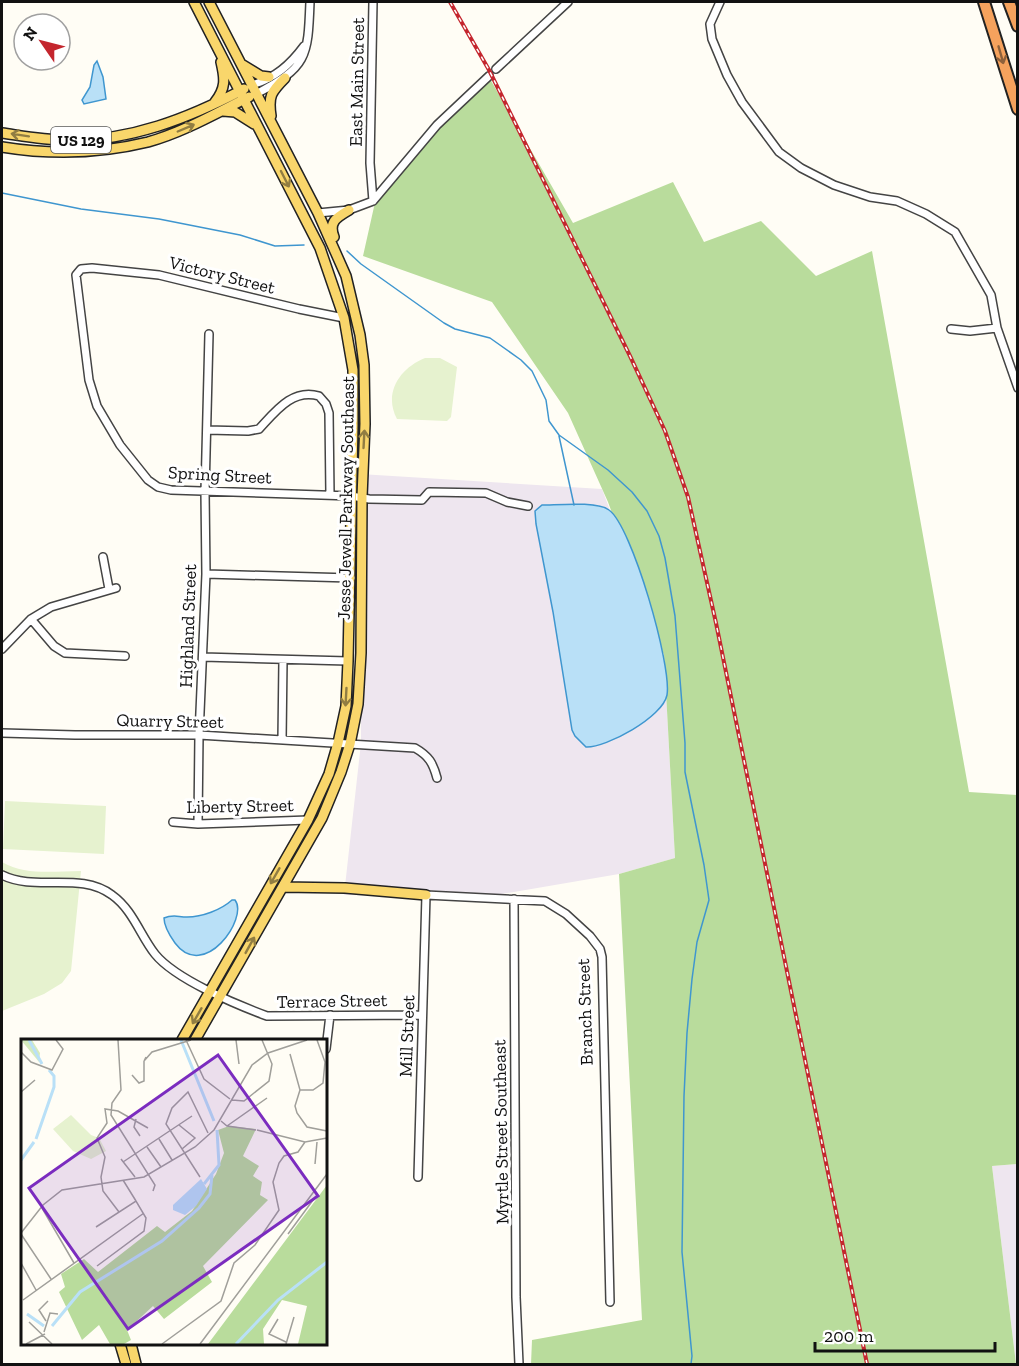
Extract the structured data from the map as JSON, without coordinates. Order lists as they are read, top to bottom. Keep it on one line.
{"streets":{"main road":["US 129","Jesse Jewell Parkway Southeast","Branch Street"],"street":["East Main Street","Victory Street","Spring Street","Highland Street","Quarry Street","Liberty Street","Terrace Street","Mill Street","Myrtle Street Southeast"]},"crossings":[["US 129","Jesse Jewell Parkway Southeast"],["Victory Street","Spring Street"],["Victory Street","Jesse Jewell Parkway Southeast"],["Spring Street","Jesse Jewell Parkway Southeast"],["Spring Street","Highland Street"],["Jesse Jewell Parkway Southeast","Quarry Street"],["Jesse Jewell Parkway Southeast","Liberty Street"],["Jesse Jewell Parkway Southeast","Terrace Street"],["Jesse Jewell Parkway Southeast","Branch Street"],["Highland Street","Quarry Street"],["Highland Street","Liberty Street"],["Terrace Street","Mill Street"],["Branch Street","Mill Street"],["Branch Street","Myrtle Street Southeast"]],"scale_bar":"200 m","north":"top left"}
